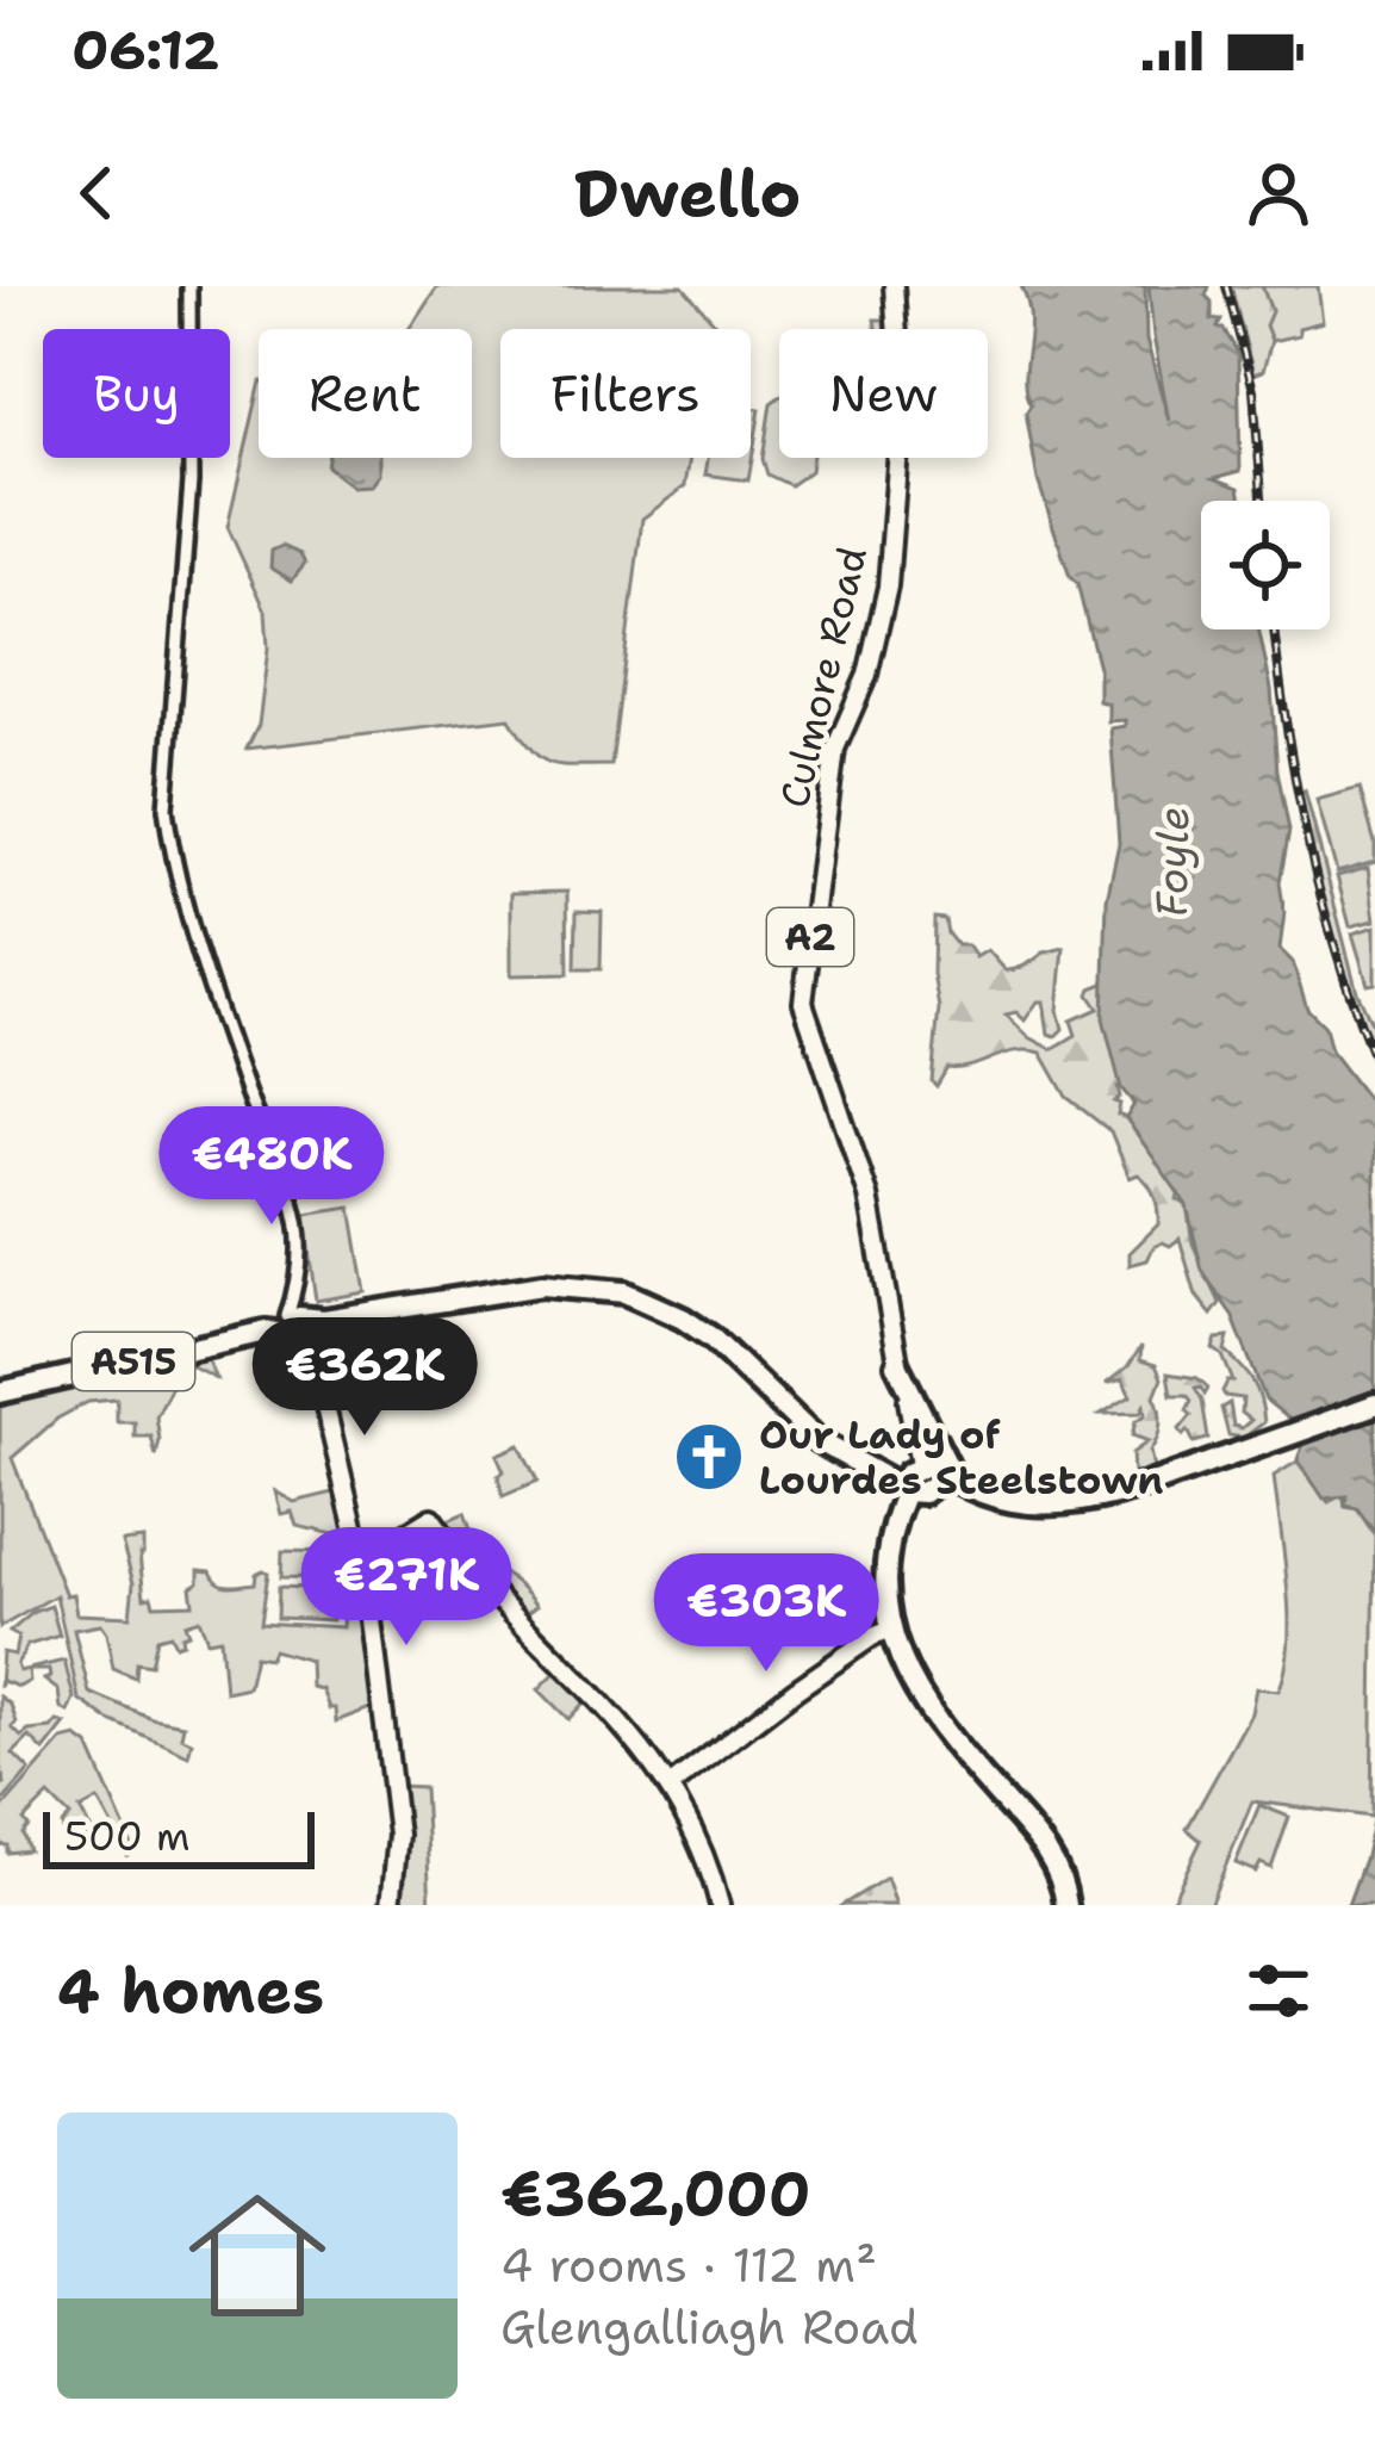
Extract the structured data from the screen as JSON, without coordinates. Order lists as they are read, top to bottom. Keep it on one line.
{"streets":{"highway":["Culmore Road","A2","A515"]},"crossings":[["Culmore Road","A515"]],"water":["Foyle"],"places":{"church":["Our Lady of Lourdes Steelstown"]},"scale_bar":"500 m","page":{"status":"06:12","header":"Dwello","chip":["Buy","Rent","Filters","New"],"price":["€480K","€362K","€271K","€303K"],"scale":"500 m","heading":"4 homes","list":[{"name":"€362,000","note":"4 rooms · 112 m² · Glengalliagh Road"}]}}
